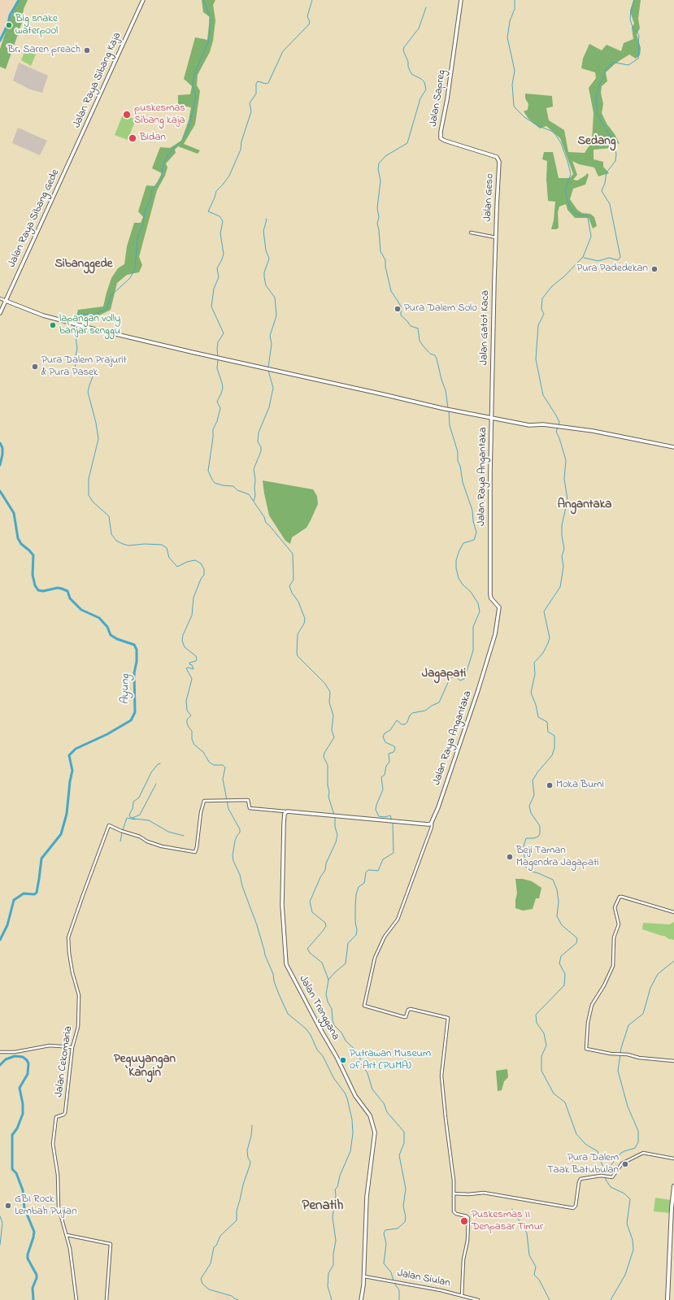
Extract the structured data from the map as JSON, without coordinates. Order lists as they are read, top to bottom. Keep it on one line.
{"streets":{"main road":["Jalan Raya Sibang Kaja","Jalan Sapreg","Jalan Geso","Jalan Raya Sibang Gede","Jalan Gatot Kaca","Jalan Raya Angantaka","Jalan Trenggana"],"street":["Jalan Cekomaria","Jalan Siulan"]},"crossings":[["Jalan Raya Sibang Kaja","Jalan Raya Sibang Gede"],["Jalan Sapreg","Jalan Geso"],["Jalan Geso","Jalan Gatot Kaca"],["Jalan Gatot Kaca","Jalan Raya Angantaka"],["Jalan Trenggana","Jalan Cekomaria"],["Jalan Trenggana","Jalan Siulan"]],"districts":["Sedang","Sibanggede","Angantaka","Jagapati","Peguyangan Kangin","Penatih"],"water":["Ayung"],"places":["Big snake waterpool","Br. Saren preach","puskesmas Sibang kaja","Bidan","Pura Padedekan","Pura Dalem Solo","lapangan volly banjar senggu","Pura Dalem Prajurit & Pura Pasek","Moka Bumi","Beji Taman Magendra Jagapati","Putrawan Museum of Art (PUMA)","Pura Dalem Taak Batubulan","GBI Rock Lembah Pujian","Puskesmas II Denpasar Timur"]}
